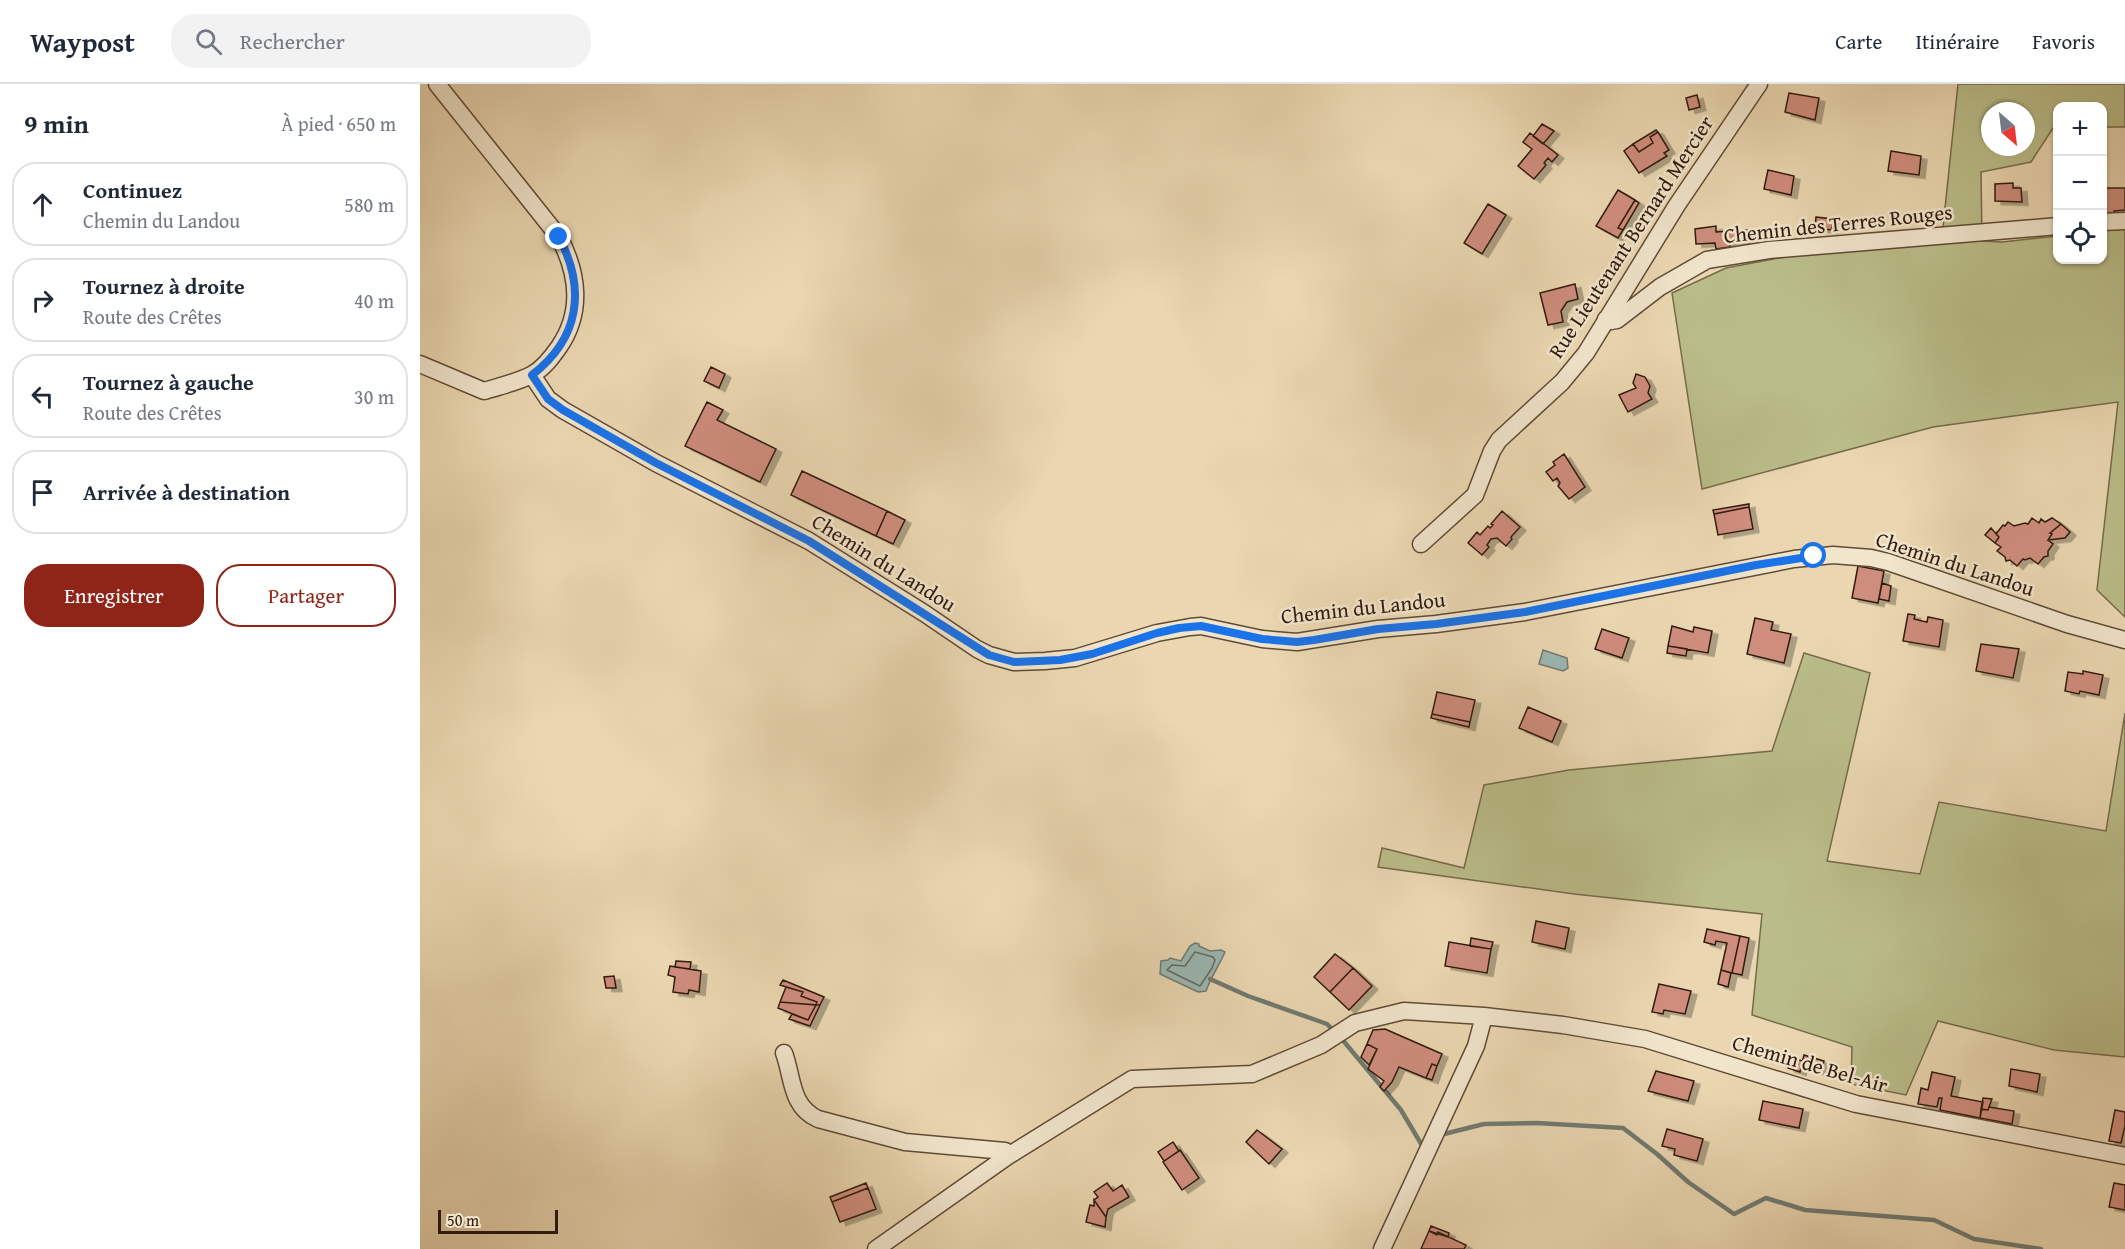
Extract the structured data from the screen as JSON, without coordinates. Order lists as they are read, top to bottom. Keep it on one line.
{"streets":{"street":["Chemin des Terres Rouges","Rue Lieutenant Bernard Mercier","Chemin du Landou","Chemin de Bel-Air"]},"crossings":[["Chemin des Terres Rouges","Rue Lieutenant Bernard Mercier"]],"scale_bar":"50 m","north":"bottom right","page":{"header":"Waypost","search":"Rechercher","nav":["Carte","Itinéraire","Favoris"],"heading":["9 min","À pied · 650 m"],"map_buttons":["+","−"],"list":[["Continuez","Chemin du Landou","580 m"],["Tournez à droite","Route des Crêtes","40 m"],["Tournez à gauche","Route des Crêtes","30 m"],"Arrivée à destination"],"buttons":["Enregistrer","Partager"],"scale":"50 m"}}
